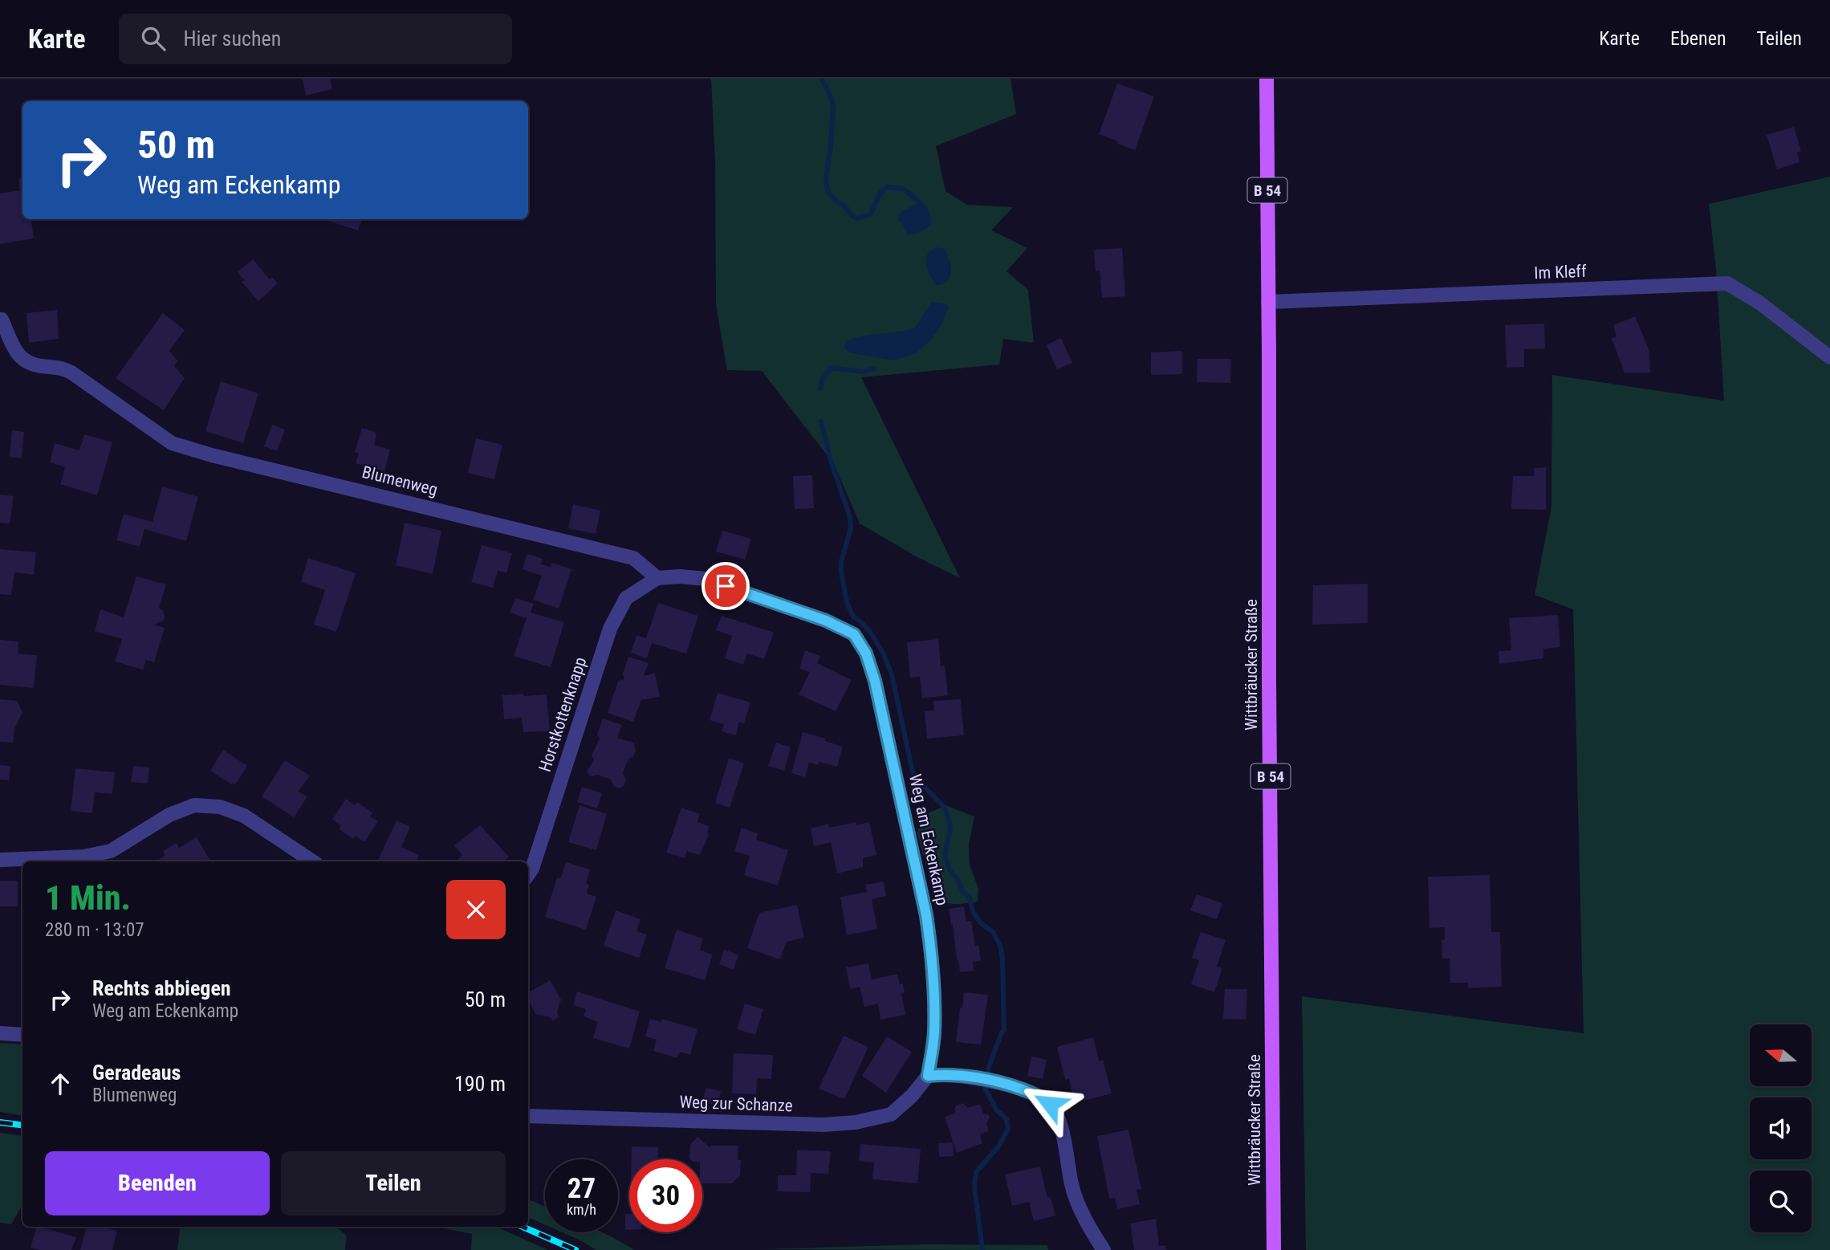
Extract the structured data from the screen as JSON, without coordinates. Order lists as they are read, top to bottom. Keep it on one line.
{"streets":{"main road":["B 54","Wittbräucker Straße"],"street":["Im Kleff","Blumenweg","Horstkottenknapp","Weg am Eckenkamp","Weg zur Schanze"]},"crossings":[["Im Kleff","Wittbräucker Straße"],["Blumenweg","Horstkottenknapp"],["Blumenweg","Weg am Eckenkamp"],["Horstkottenknapp","Weg am Eckenkamp"],["Weg am Eckenkamp","Weg zur Schanze"]],"north":"left","page":{"header":"Karte","search":"Hier suchen","nav":["Karte","Ebenen","Teilen"],"turn":["50 m","Weg am Eckenkamp"],"heading":["1 Min.","280 m · 13:07"],"list":[{"name":"Rechts abbiegen","note":"Weg am Eckenkamp","value":"50 m"},{"name":"Geradeaus","note":"Blumenweg","value":"190 m"}],"buttons":["Beenden","Teilen"],"speed":"27 km/h","limit":"30"}}
